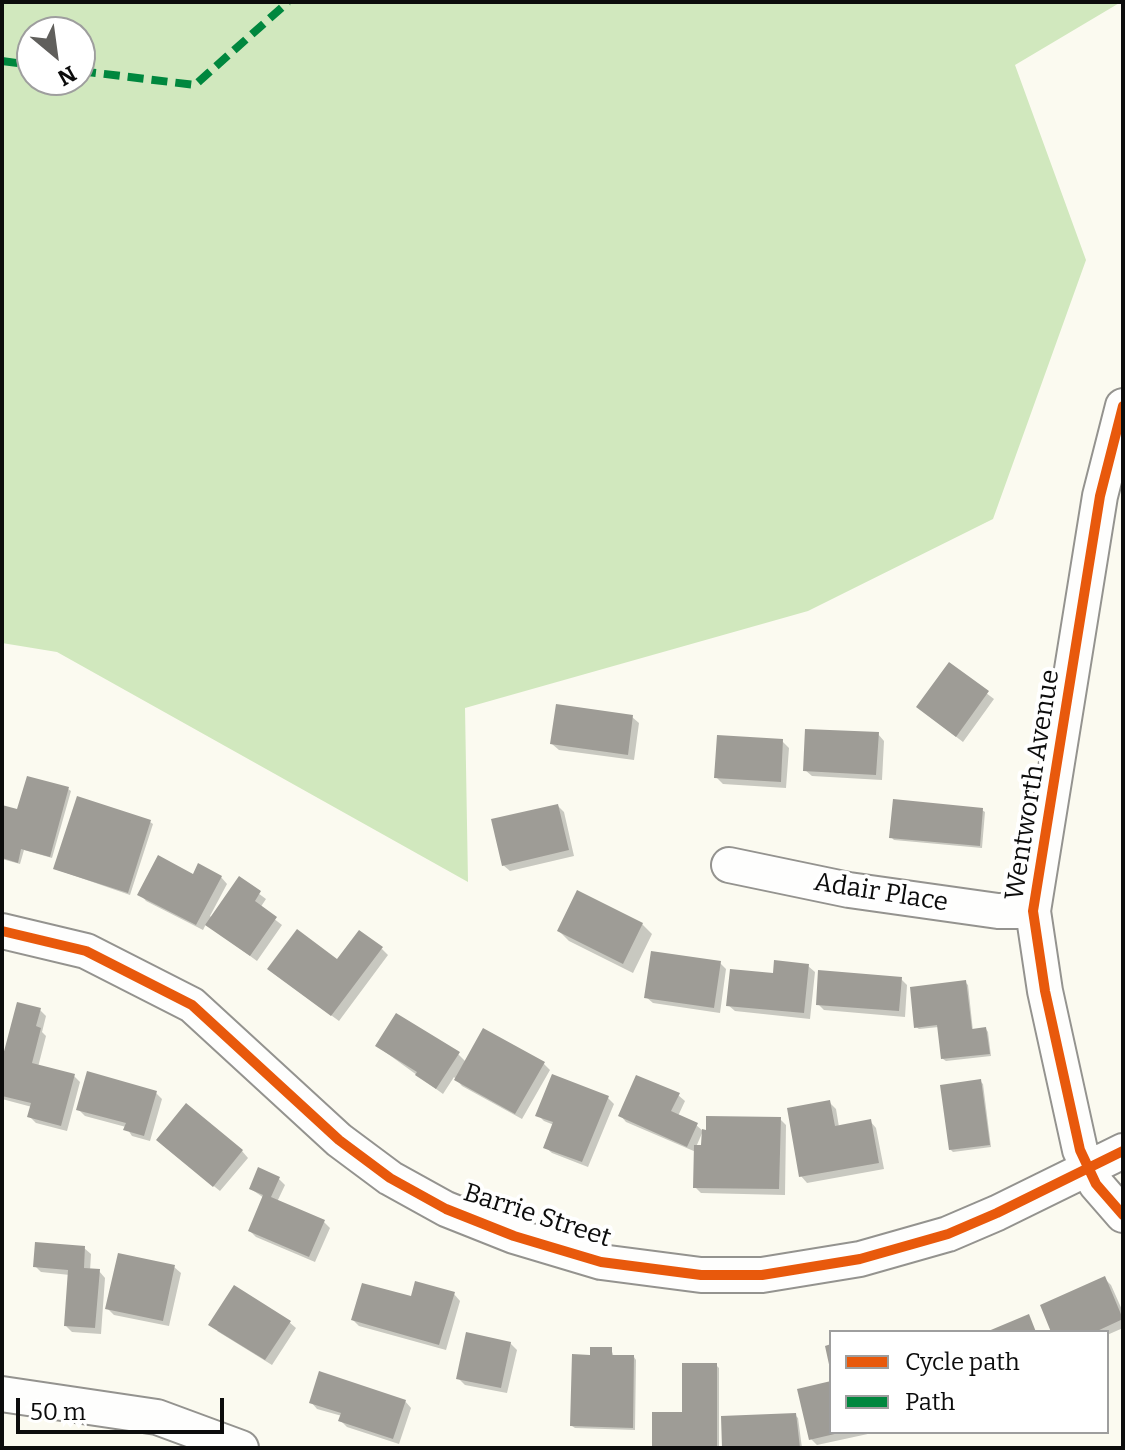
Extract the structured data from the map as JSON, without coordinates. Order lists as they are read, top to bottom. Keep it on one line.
{"streets":{"street":["Wentworth Avenue","Adair Place","Barrie Street"]},"crossings":[["Wentworth Avenue","Adair Place"],["Wentworth Avenue","Barrie Street"]],"legend":["Cycle path","Path"],"scale_bar":"50 m","north":"bottom right"}
